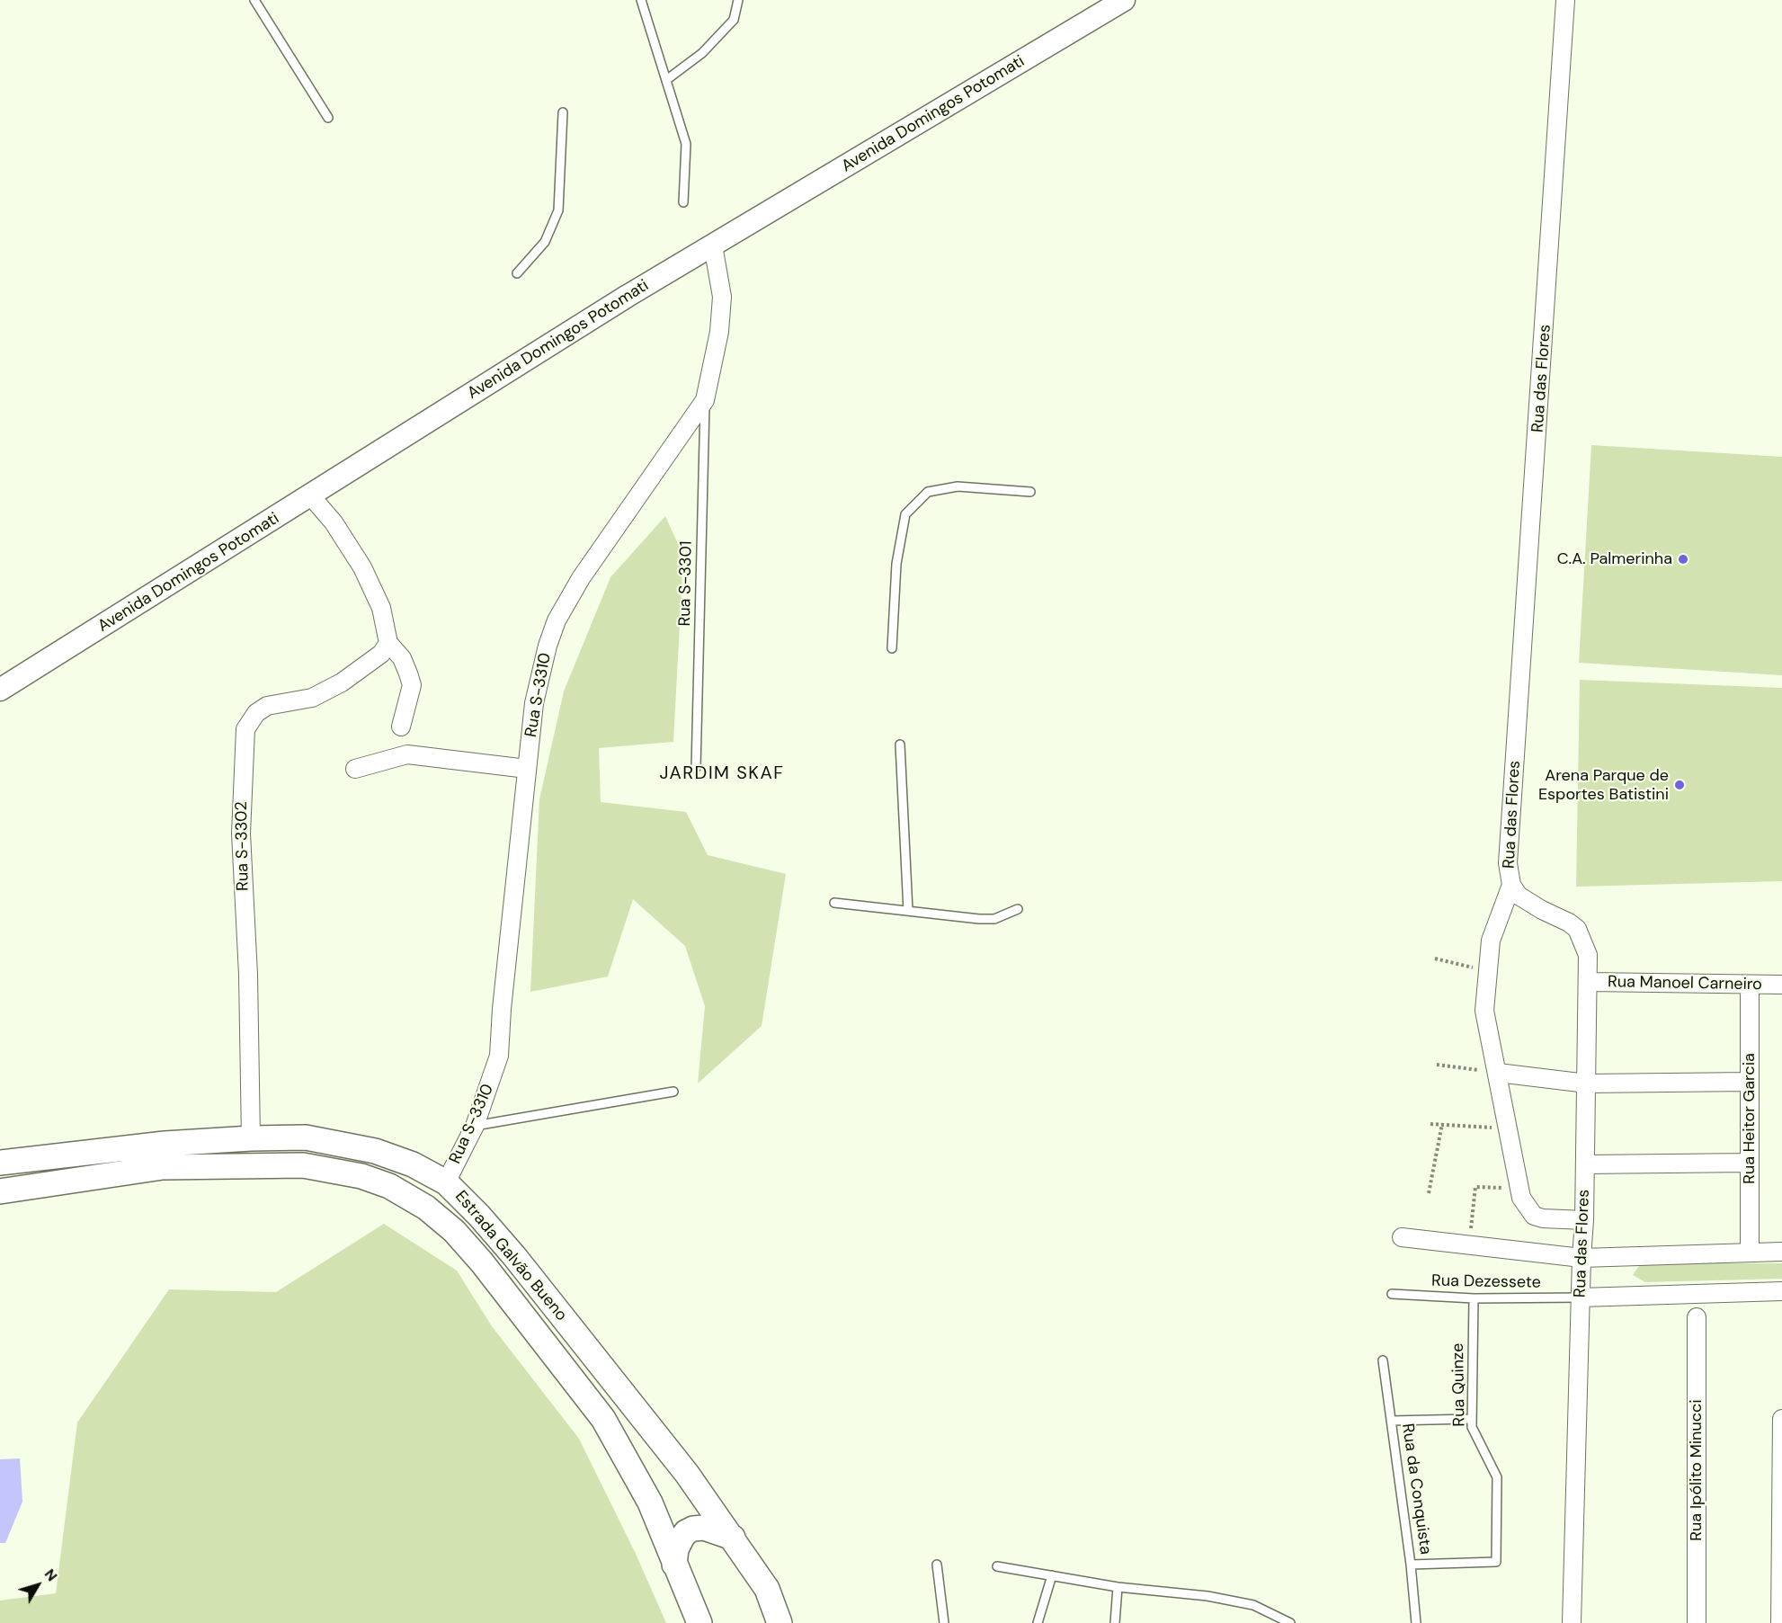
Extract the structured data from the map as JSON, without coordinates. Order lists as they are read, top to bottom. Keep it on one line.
{"streets":{"main road":["Estrada Galvão Bueno"],"street":["Avenida Domingos Potomati","Rua das Flores","Rua S-3310","Rua S-3302","Rua Manoel Carneiro","Rua Heitor Garcia","Rua Ipólito Minucci"],"lane":["Rua S-3301","Rua Dezessete","Rua Quinze","Rua da Conquista"]},"crossings":[["Avenida Domingos Potomati","Rua S-3310"],["Rua das Flores","Rua Manoel Carneiro"],["Rua das Flores","Rua Dezessete"],["Rua S-3301","Rua S-3310"],["Rua S-3310","Estrada Galvão Bueno"],["Rua S-3302","Estrada Galvão Bueno"],["Rua Manoel Carneiro","Rua Heitor Garcia"],["Rua Dezessete","Rua Quinze"],["Rua Quinze","Rua da Conquista"]],"districts":["JARDIM SKAF"],"places":["C.A. Palmerinha","Arena Parque de Esportes Batistini"],"north":"top right"}
